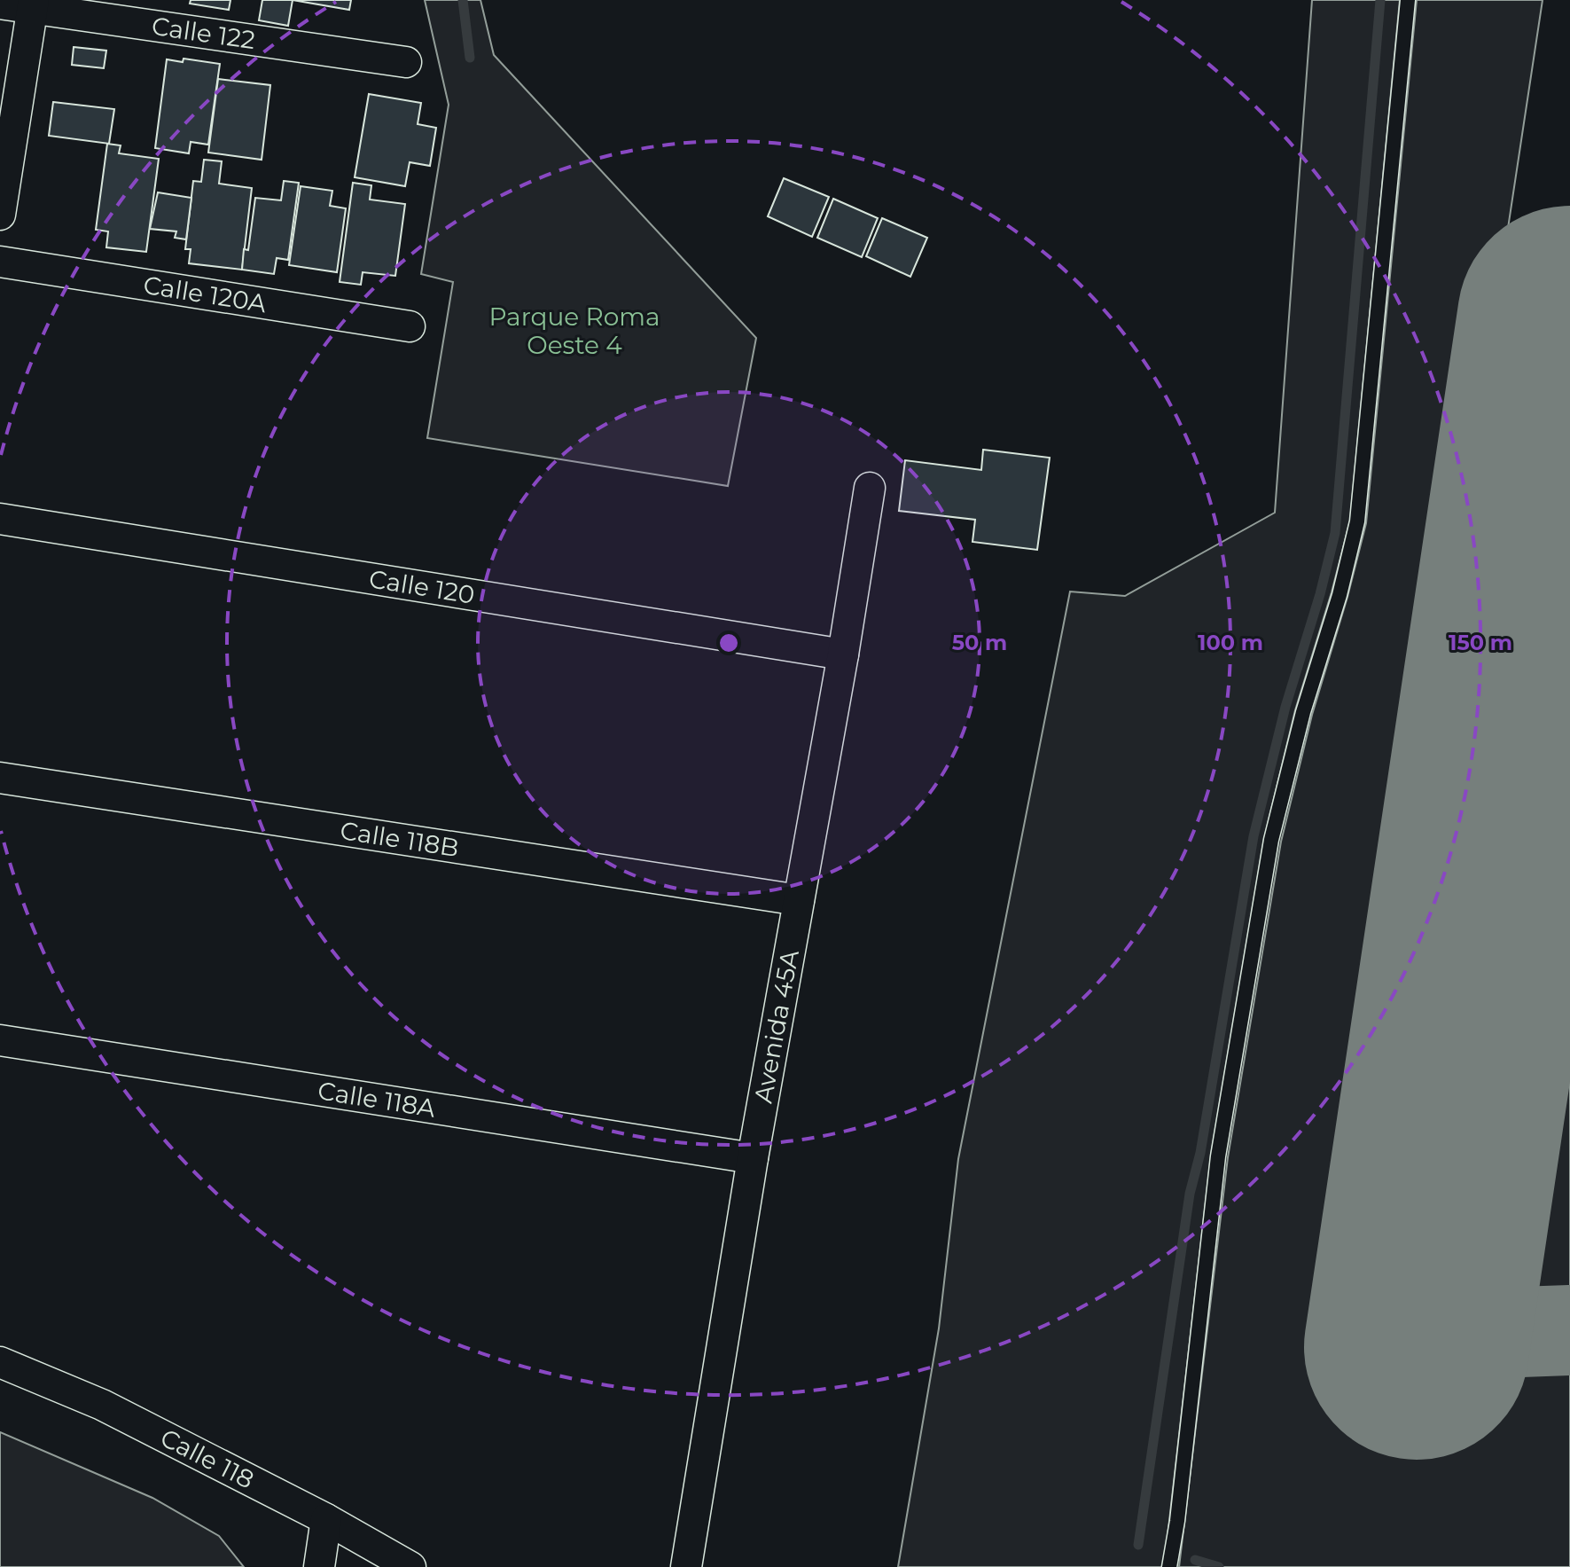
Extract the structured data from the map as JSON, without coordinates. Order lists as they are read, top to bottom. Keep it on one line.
{"streets":{"street":["Calle 122","Calle 120A","Calle 120","Calle 118B","Avenida 45A","Calle 118A","Calle 118"]},"crossings":[["Calle 120","Avenida 45A"],["Calle 118B","Avenida 45A"],["Avenida 45A","Calle 118A"]],"parks":["Parque Roma Oeste 4"],"rings":["50 m","100 m","150 m"]}
